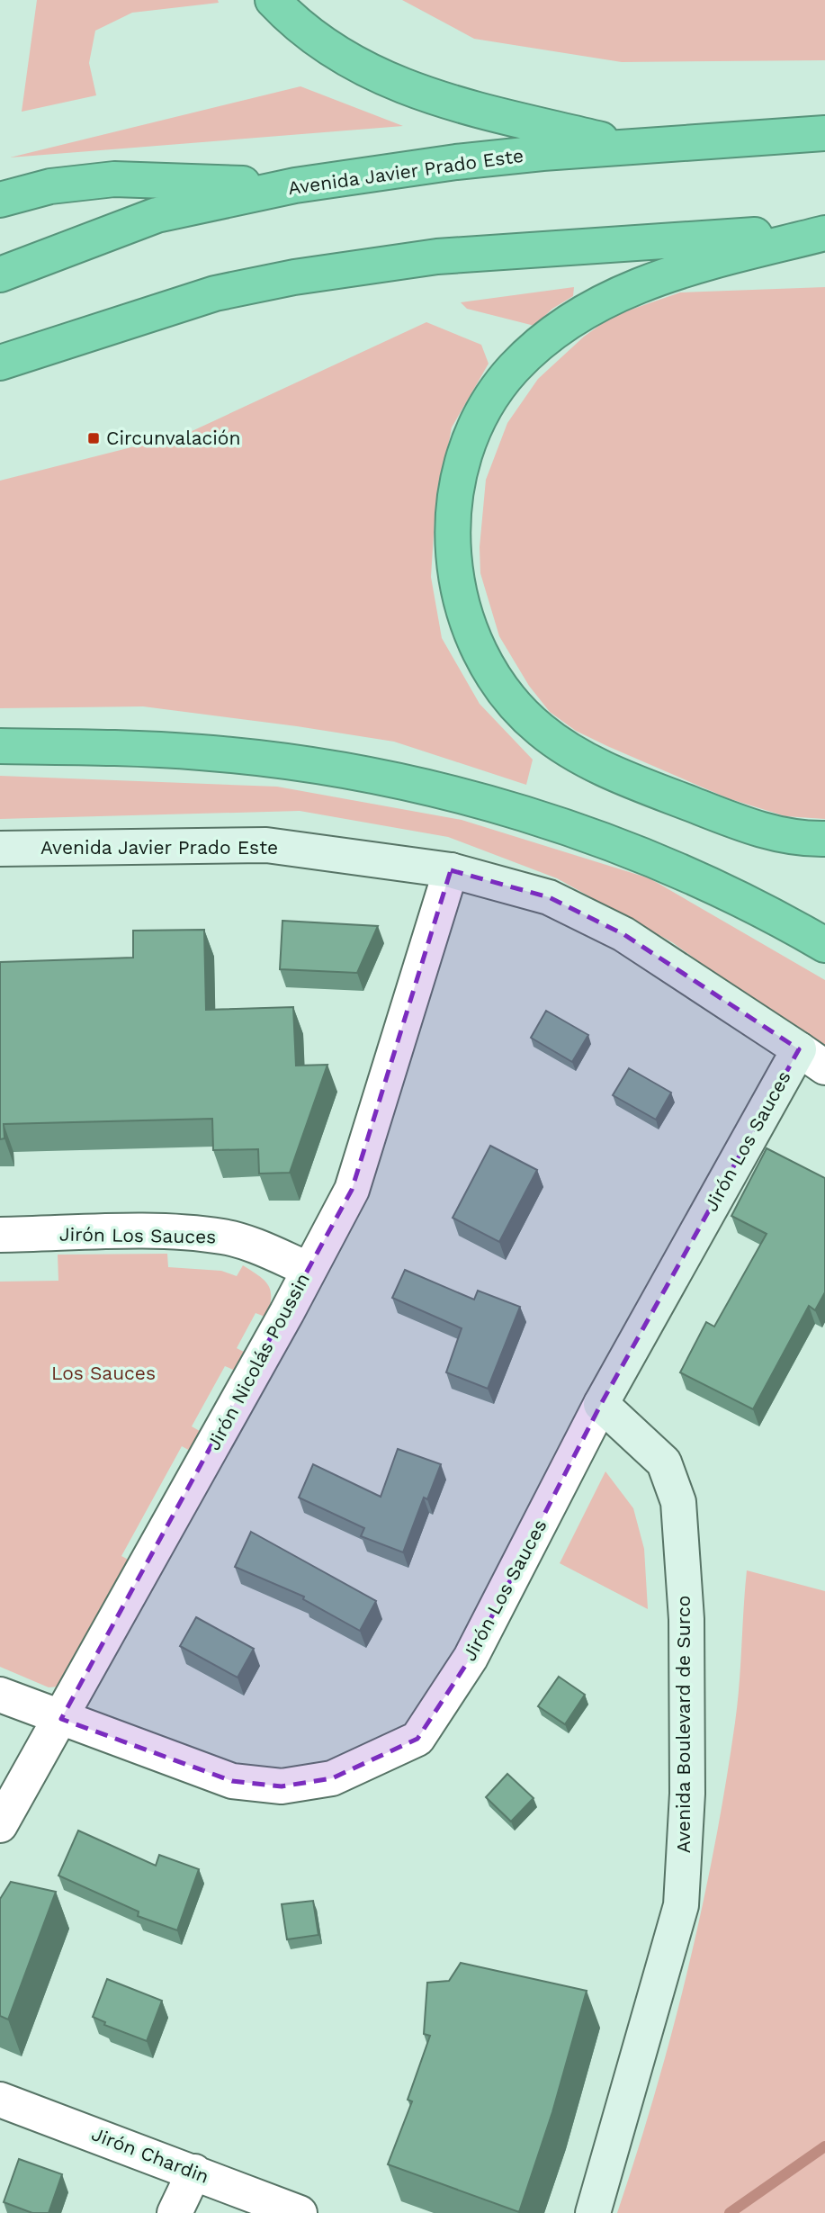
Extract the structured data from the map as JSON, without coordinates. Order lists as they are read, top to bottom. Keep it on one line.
{"streets":{"highway":["Avenida Javier Prado Este"],"street":["Jirón Los Sauces","Jirón Nicolás Poussin","Avenida Boulevard de Surco","Jirón Chardin"]},"crossings":[["Avenida Javier Prado Este","Jirón Los Sauces"],["Avenida Javier Prado Este","Jirón Nicolás Poussin"],["Jirón Los Sauces","Jirón Nicolás Poussin"],["Jirón Los Sauces","Avenida Boulevard de Surco"]],"parks":["Los Sauces"],"places":{"transit":["Circunvalación"]}}
